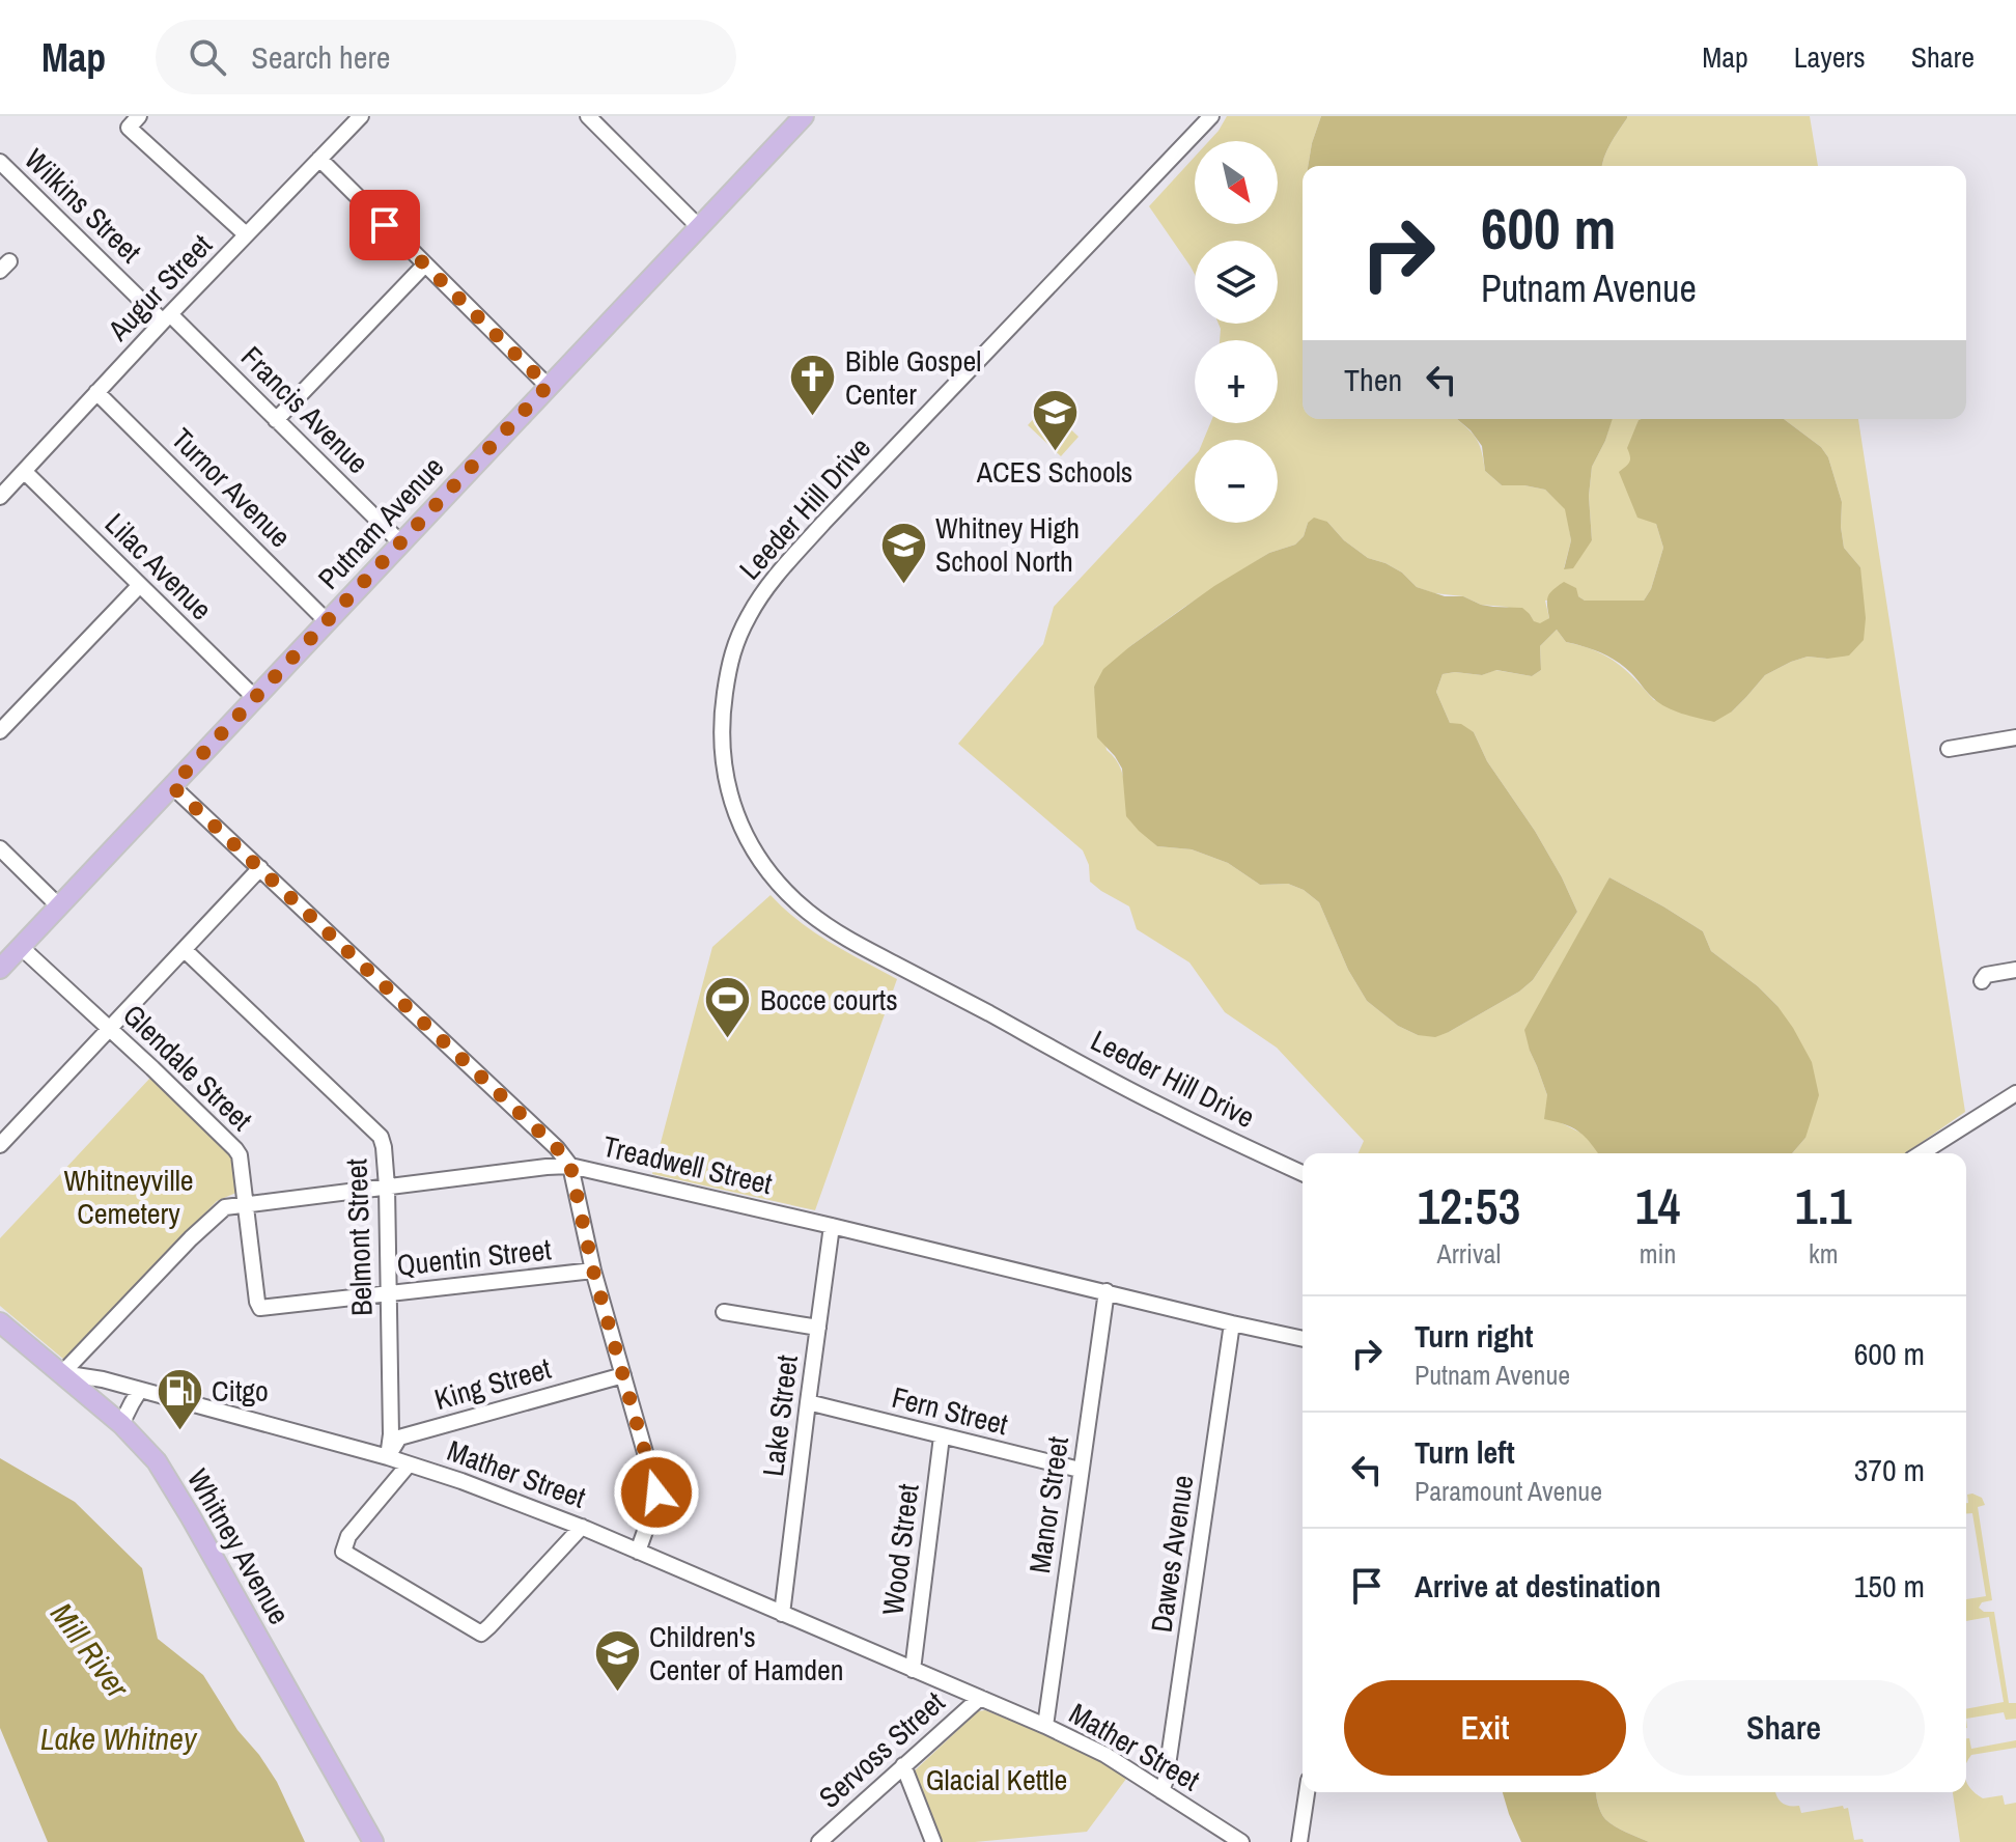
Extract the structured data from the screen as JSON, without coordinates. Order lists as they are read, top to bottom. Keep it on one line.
{"streets":{"main road":["Putnam Avenue","Whitney Avenue"],"street":["Wilkins Street","Augur Street","Francis Avenue","Turnor Avenue","Leeder Hill Drive","Lilac Avenue","Glendale Street","Treadwell Street","Belmont Street","Quentin Street","King Street","Fern Street","Lake Street","Mather Street","Manor Street","Wood Street","Dawes Avenue","Servoss Street"]},"crossings":[["Wilkins Street","Augur Street"],["Wilkins Street","Francis Avenue"],["Augur Street","Francis Avenue"],["Augur Street","Turnor Avenue"],["Augur Street","Lilac Avenue"],["Francis Avenue","Putnam Avenue"],["Turnor Avenue","Putnam Avenue"],["Putnam Avenue","Lilac Avenue"],["Putnam Avenue","Glendale Street"],["Glendale Street","Treadwell Street"],["Glendale Street","Quentin Street"],["Treadwell Street","Belmont Street"],["Treadwell Street","Lake Street"],["Treadwell Street","Mather Street"],["Treadwell Street","Manor Street"],["Treadwell Street","Whitney Avenue"],["Treadwell Street","Dawes Avenue"],["Belmont Street","Quentin Street"],["Belmont Street","King Street"],["Belmont Street","Mather Street"],["King Street","Mather Street"],["Fern Street","Lake Street"],["Fern Street","Manor Street"],["Fern Street","Wood Street"],["Lake Street","Mather Street"],["Mather Street","Manor Street"],["Mather Street","Whitney Avenue"],["Mather Street","Wood Street"],["Mather Street","Dawes Avenue"],["Mather Street","Servoss Street"]],"water":["Mill River","Lake Whitney"],"parks":["Whitneyville Cemetery","Glacial Kettle"],"places":{"church":["Bible Gospel Center"],"school or university":["ACES Schools","Whitney High School North","Children's Center of Hamden"],"sports":["Bocce courts"],"fuel station":["Citgo"]},"north":"bottom right","page":{"header":"Map","search":"Search here","nav":["Map","Layers","Share"],"map_buttons":["+","−"],"turn":["600 m","Putnam Avenue"],"then":"Then","eta":["12:53","Arrival","14","min","1.1","km"],"list":[{"name":"Turn right","note":"Putnam Avenue","value":"600 m"},{"name":"Turn left","note":"Paramount Avenue","value":"370 m"},{"name":"Arrive at destination","value":"150 m"}],"buttons":["Exit","Share"]}}
